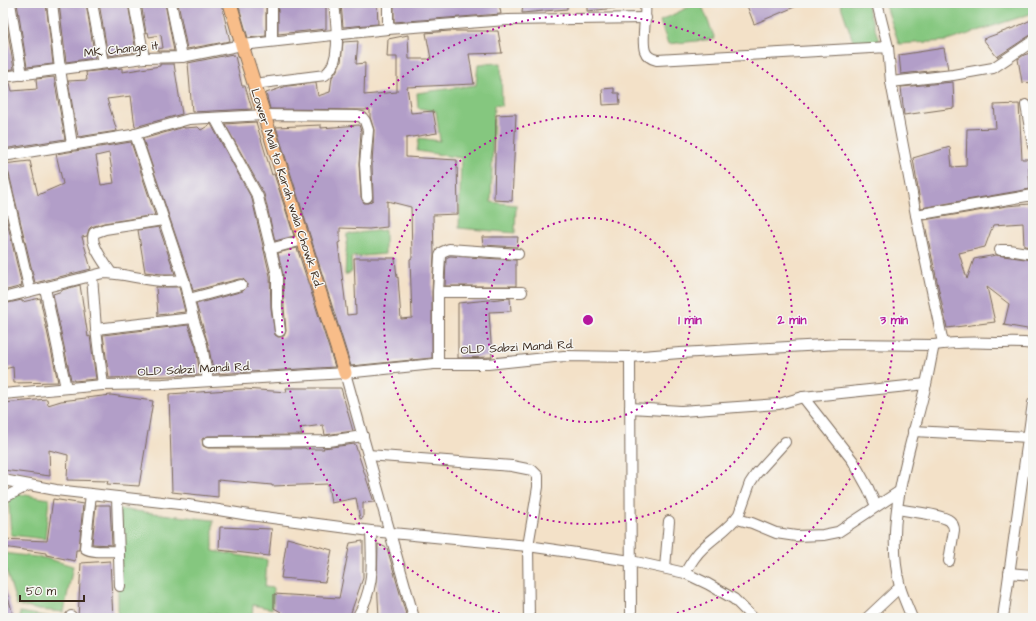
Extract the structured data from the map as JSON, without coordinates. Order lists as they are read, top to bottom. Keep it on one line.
{"streets":{"main road":["Lower Mall to Karah wala Chowk Rd."],"street":["MK, Change it","OLD Sabzi Mandi Rd."]},"crossings":[["MK, Change it","Lower Mall to Karah wala Chowk Rd."],["Lower Mall to Karah wala Chowk Rd.","OLD Sabzi Mandi Rd."]],"scale_bar":"50 m","rings":["1 min","2 min","3 min"]}
